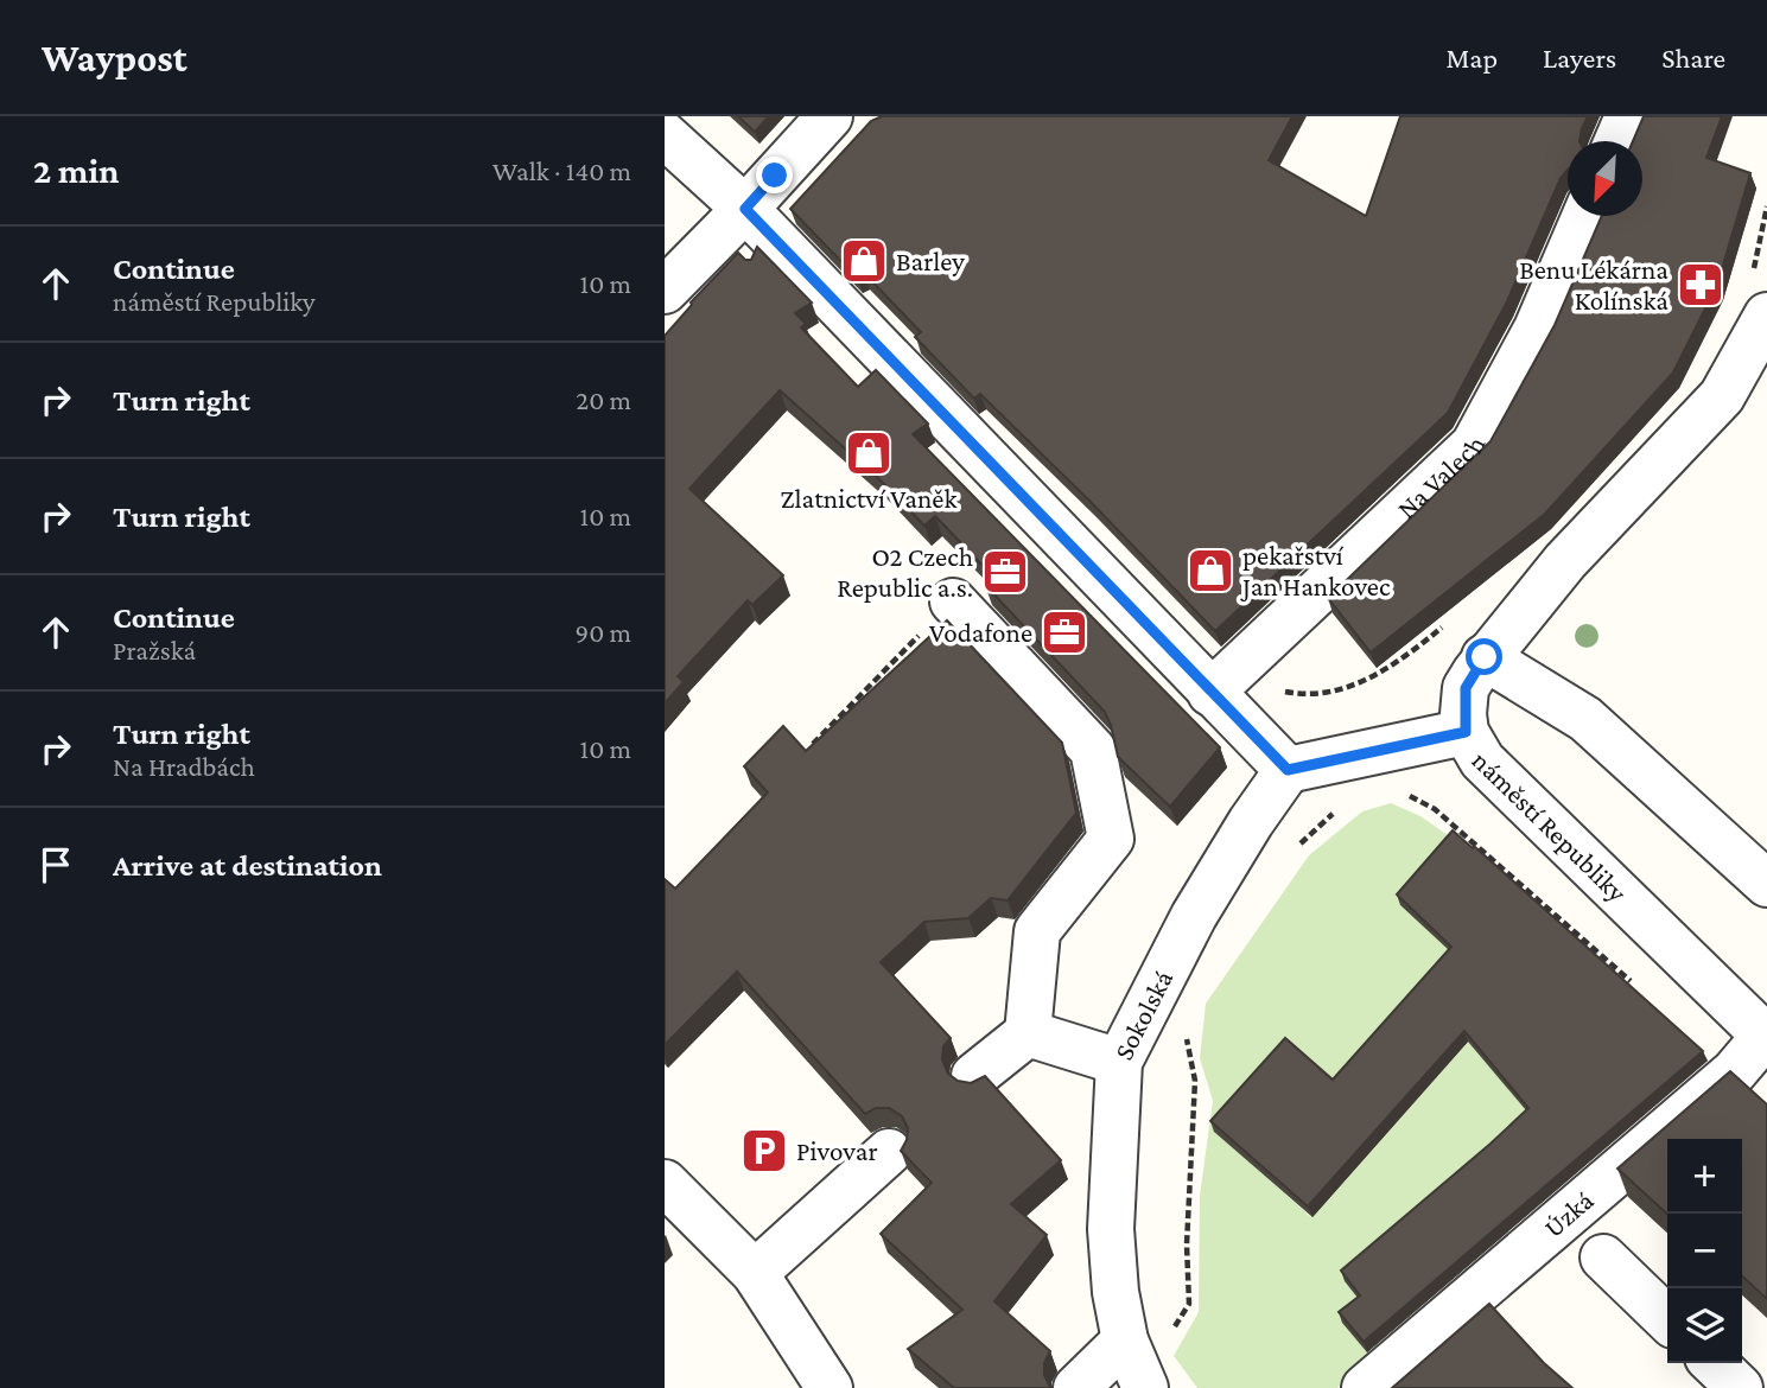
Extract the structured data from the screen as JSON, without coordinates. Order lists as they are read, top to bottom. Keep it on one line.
{"streets":{"street":["Na Valech","náměstí Republiky","Sokolská","Úzká"]},"crossings":[["náměstí Republiky","Úzká"]],"places":{"shop":["Barley","Zlatnictví Vaněk","pekařství Jan Hankovec"],"pharmacy":["Benu Lékárna Kolínská"],"office":["O2 Czech Republic a.s.","Vodafone"],"parking":["Pivovar"]},"north":"bottom left","page":{"header":"Waypost","nav":["Map","Layers","Share"],"heading":["2 min","Walk · 140 m"],"list":[["Continue","náměstí Republiky","10 m"],["Turn right","20 m"],["Turn right","10 m"],["Continue","Pražská","90 m"],["Turn right","Na Hradbách","10 m"],"Arrive at destination"],"map_buttons":["+","−"]}}
